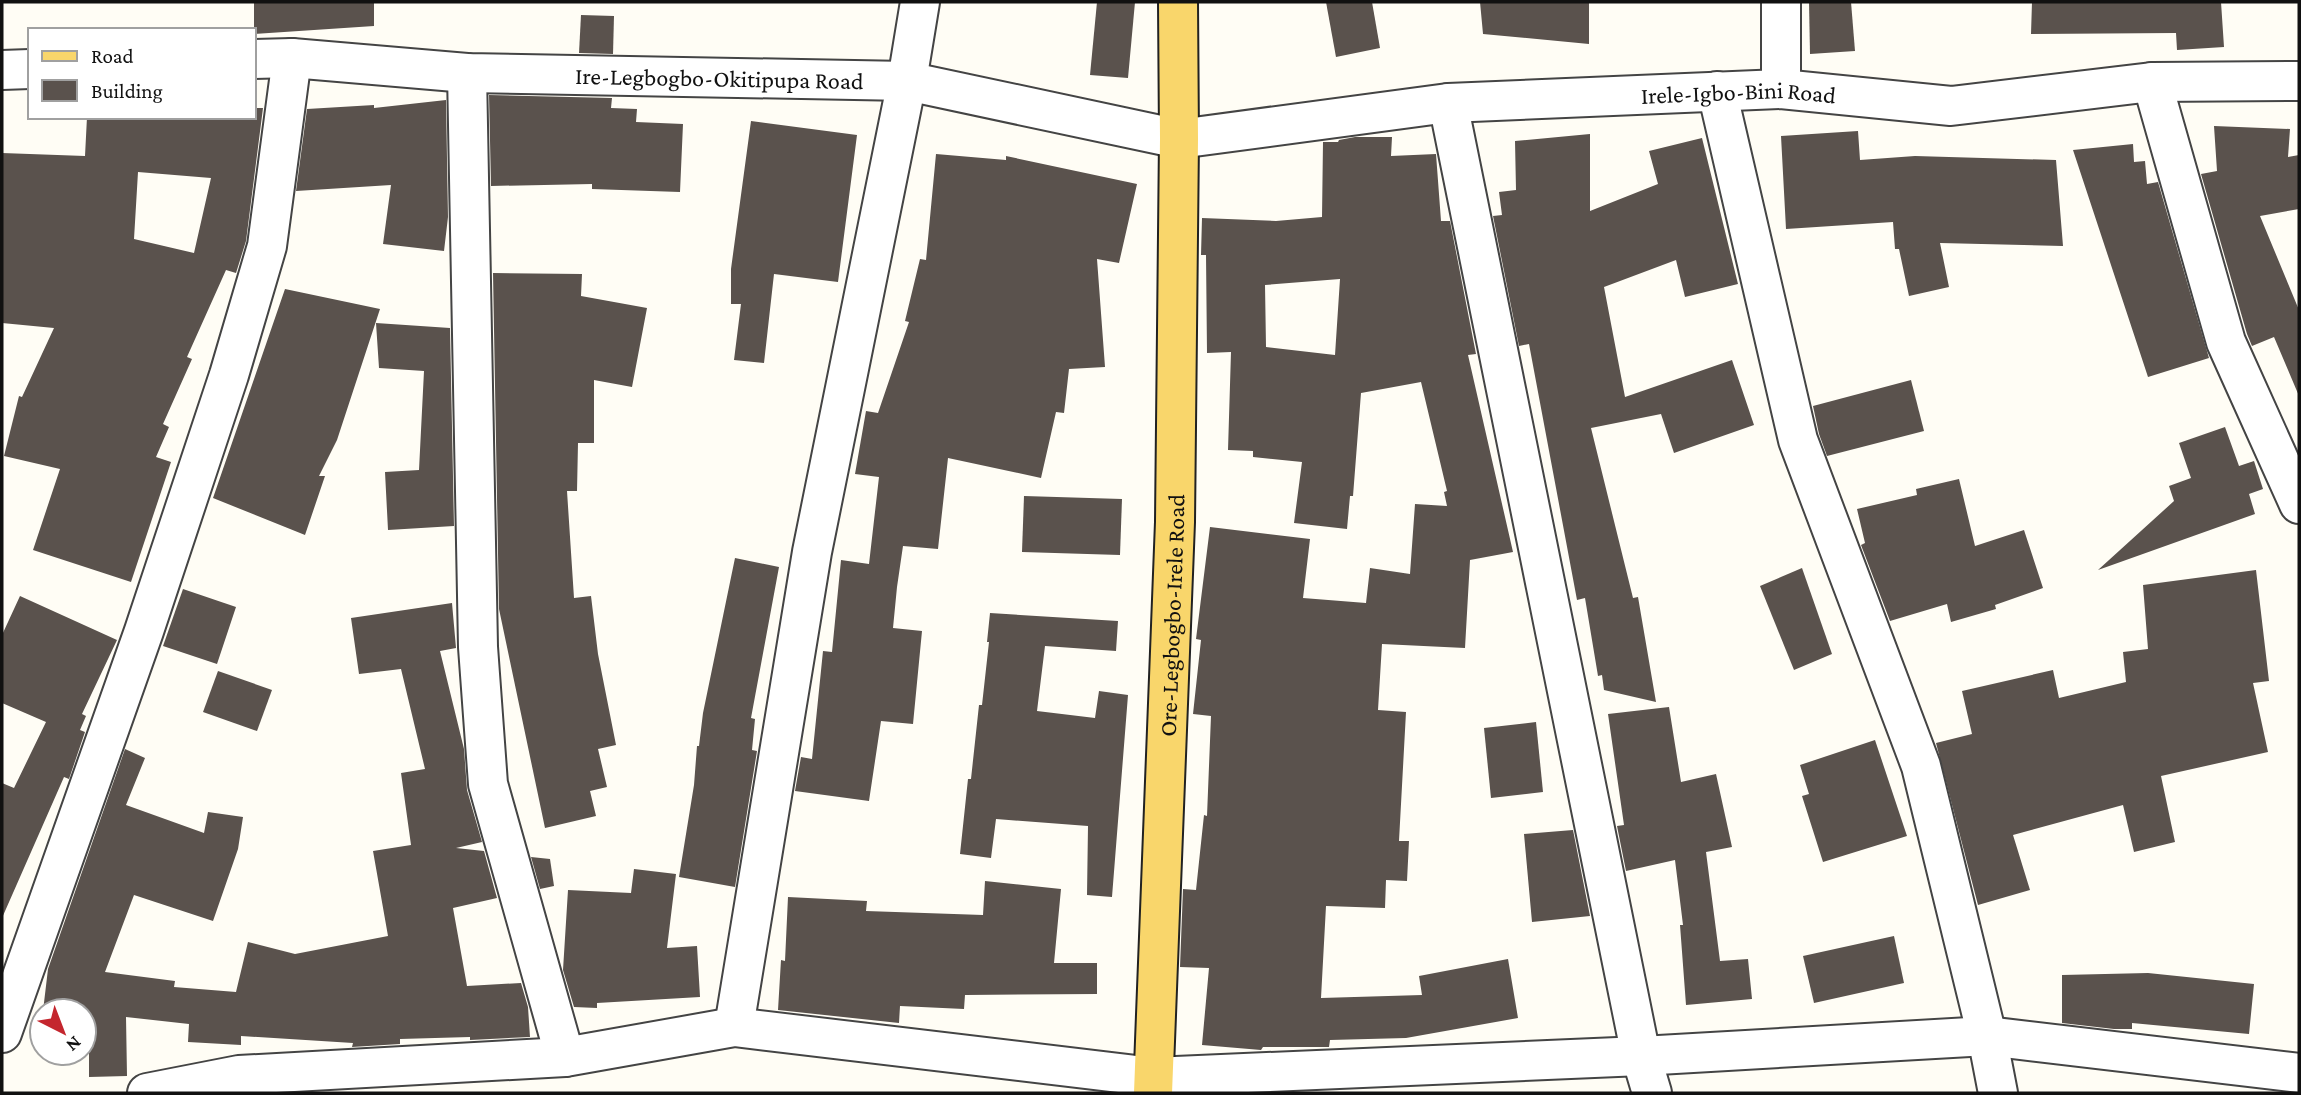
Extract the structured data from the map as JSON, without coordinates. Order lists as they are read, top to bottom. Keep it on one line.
{"streets":{"main road":["Ore-Legbogbo-Irele Road"],"street":["Ire-Legbogbo-Okitipupa Road","Irele-Igbo-Bini Road"]},"crossings":[["Ire-Legbogbo-Okitipupa Road","Irele-Igbo-Bini Road"],["Ire-Legbogbo-Okitipupa Road","Ore-Legbogbo-Irele Road"],["Irele-Igbo-Bini Road","Ore-Legbogbo-Irele Road"]],"legend":["Road","Building"],"north":"bottom right"}
